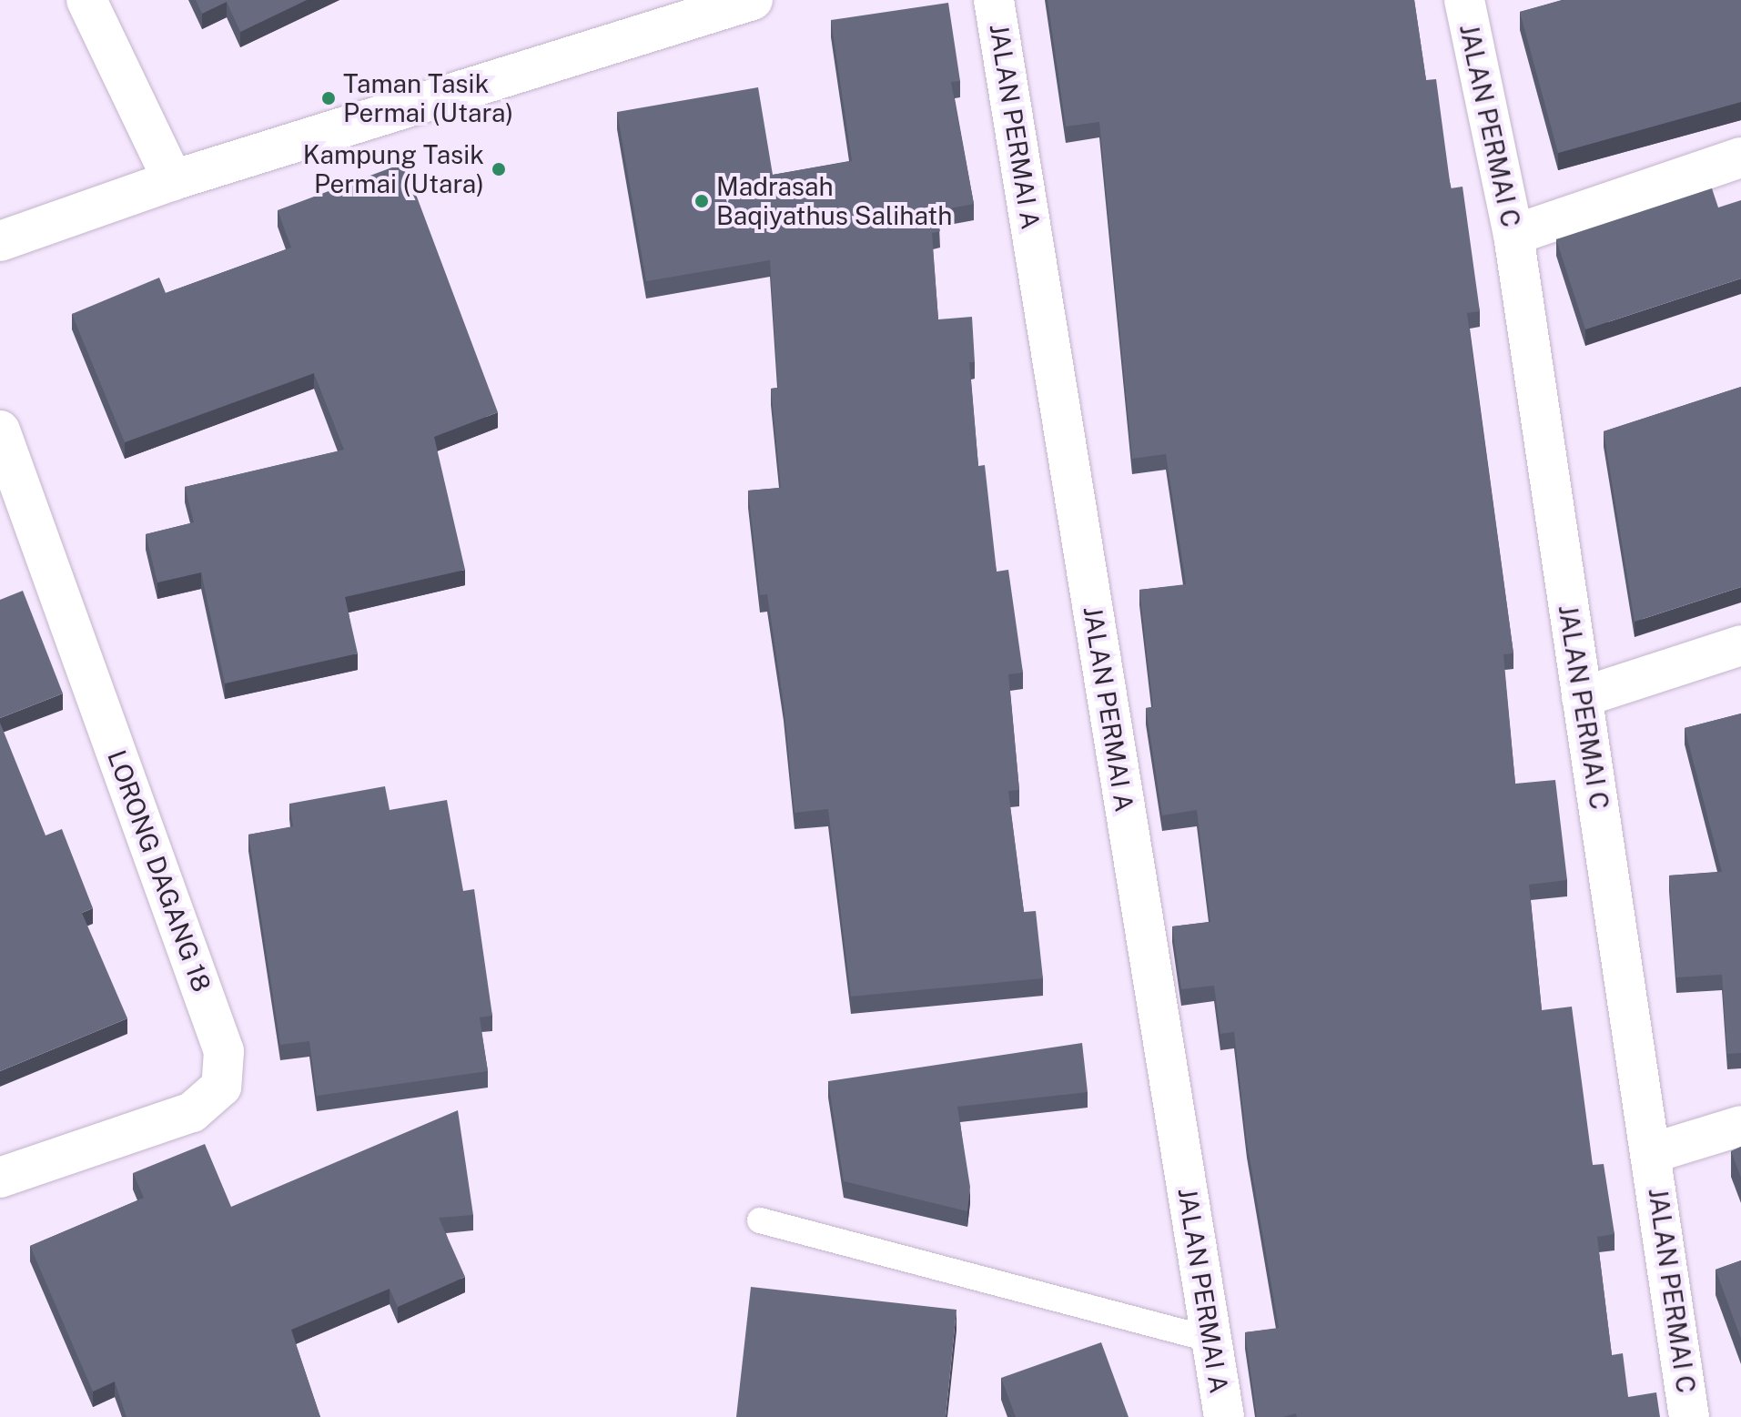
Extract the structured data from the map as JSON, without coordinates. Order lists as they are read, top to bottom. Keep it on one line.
{"streets":{"street":["JALAN PERMAI C","JALAN PERMAI A","LORONG DAGANG 18"]},"places":["Taman Tasik Permai (Utara)","Kampung Tasik Permai (Utara)","Madrasah Baqiyathus Salihath"]}
